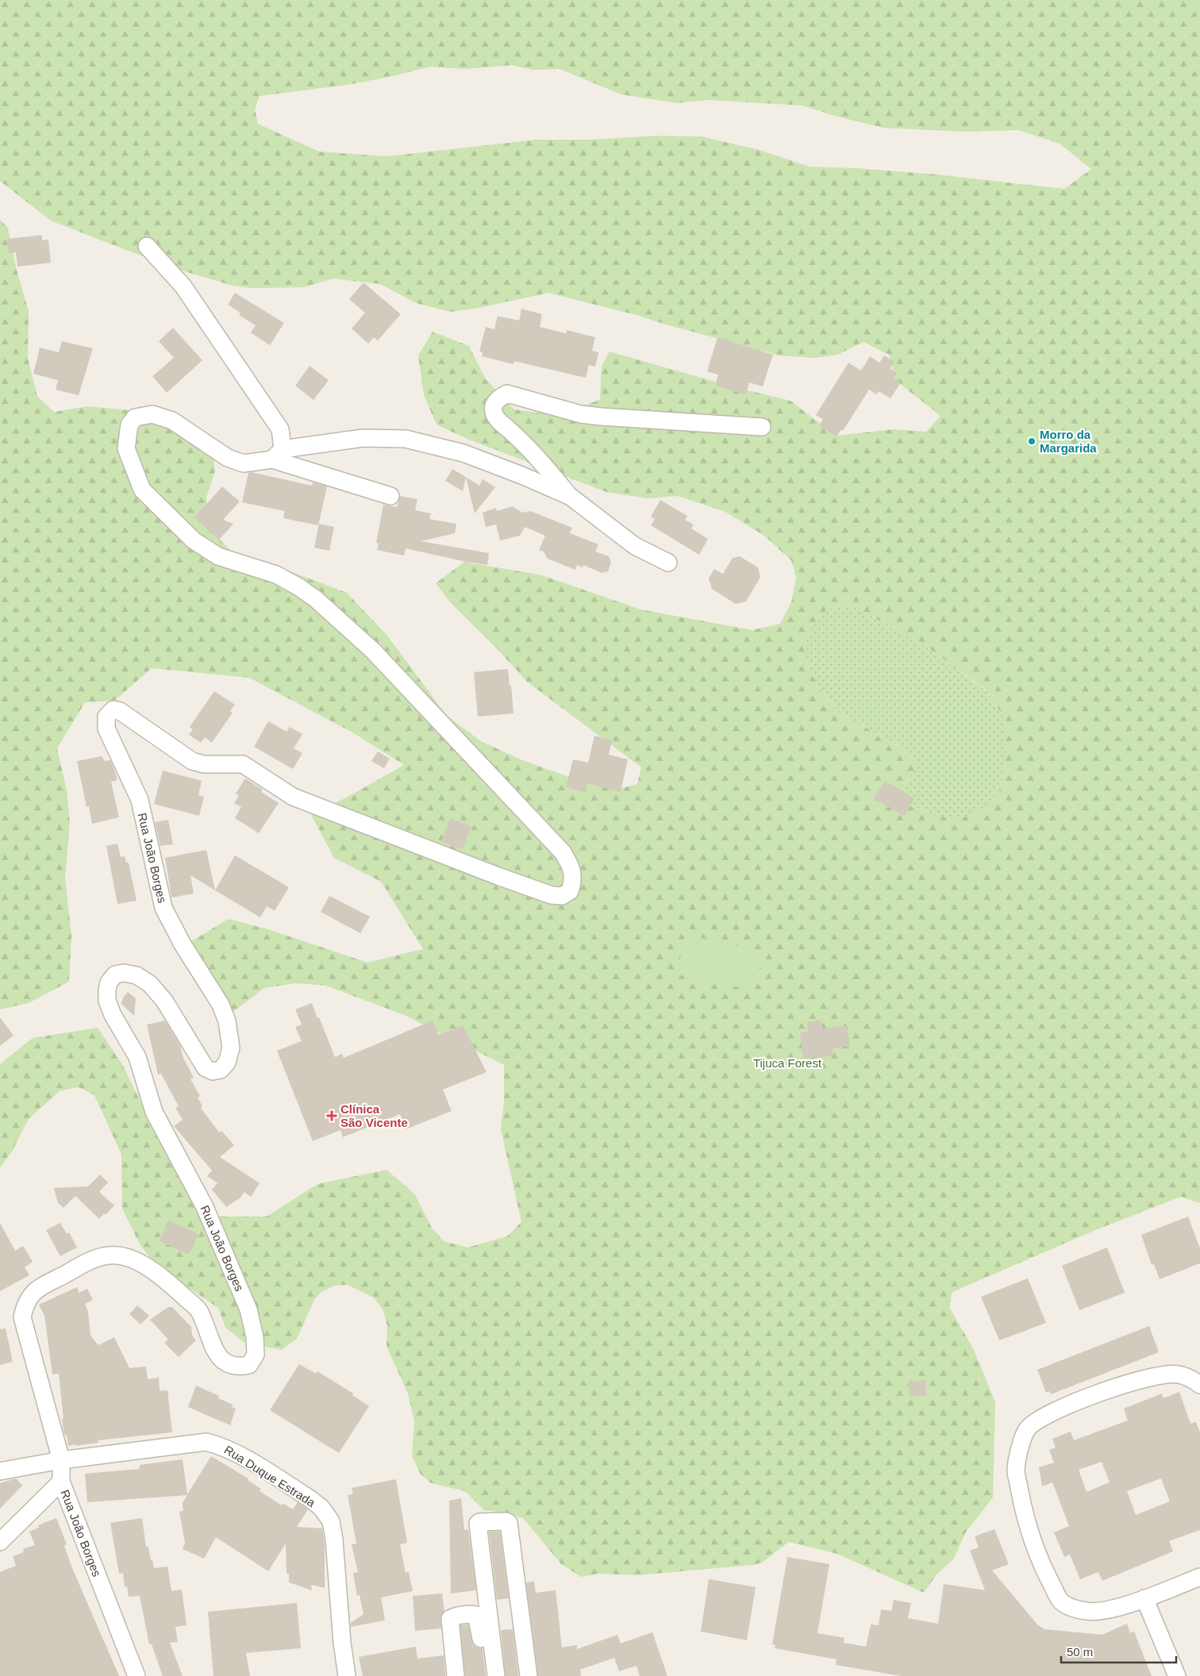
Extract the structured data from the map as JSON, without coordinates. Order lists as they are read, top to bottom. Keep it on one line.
{"streets":{"street":["Rua João Borges","Rua Duque Estrada"]},"crossings":[["Rua João Borges","Rua Duque Estrada"]],"parks":["Tijuca Forest"],"places":{"other":["Morro da Margarida"],"health":["Clínica São Vicente"]},"scale_bar":"50 m"}
